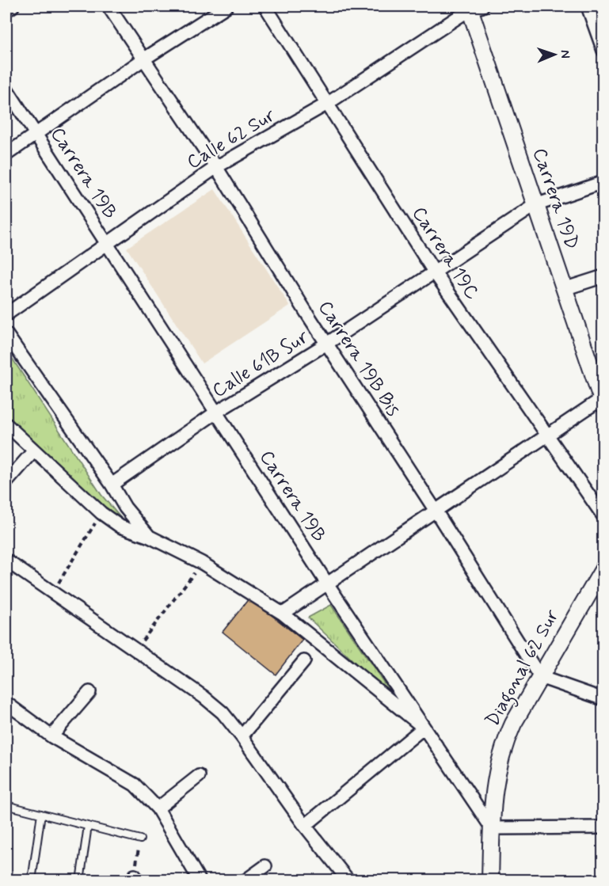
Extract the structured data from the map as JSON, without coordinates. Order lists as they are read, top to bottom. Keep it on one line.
{"streets":{"street":["Calle 62 Sur","Carrera 19B","Carrera 19D","Carrera 19C","Carrera 19B Bis","Calle 61B Sur","Diagonal 62 Sur"]},"crossings":[["Calle 62 Sur","Carrera 19B"],["Calle 62 Sur","Carrera 19D"],["Calle 62 Sur","Carrera 19C"],["Calle 62 Sur","Carrera 19B Bis"],["Carrera 19B","Calle 61B Sur"],["Carrera 19B","Diagonal 62 Sur"],["Carrera 19D","Calle 61B Sur"],["Carrera 19C","Calle 61B Sur"],["Carrera 19B Bis","Calle 61B Sur"],["Carrera 19B Bis","Diagonal 62 Sur"]],"north":"right"}
